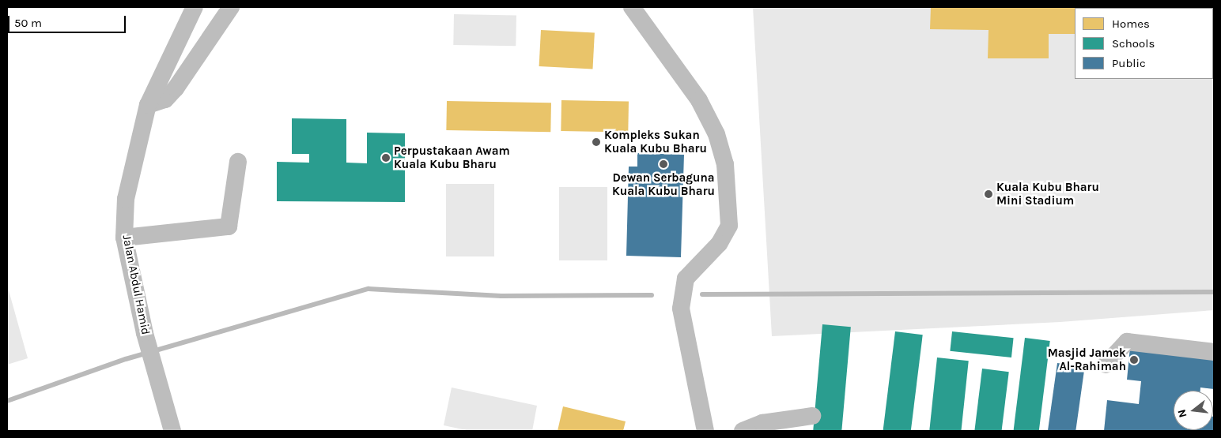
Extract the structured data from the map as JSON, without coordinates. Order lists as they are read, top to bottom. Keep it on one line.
{"streets":{"street":["Jalan Abdul Hamid"]},"places":["Kompleks Sukan Kuala Kubu Bharu","Perpustakaan Awam Kuala Kubu Bharu","Dewan Serbaguna Kuala Kubu Bharu","Kuala Kubu Bharu Mini Stadium","Masjid Jamek Al-Rahimah"],"legend":["Homes","Schools","Public"],"scale_bar":"50 m","north":"left"}
